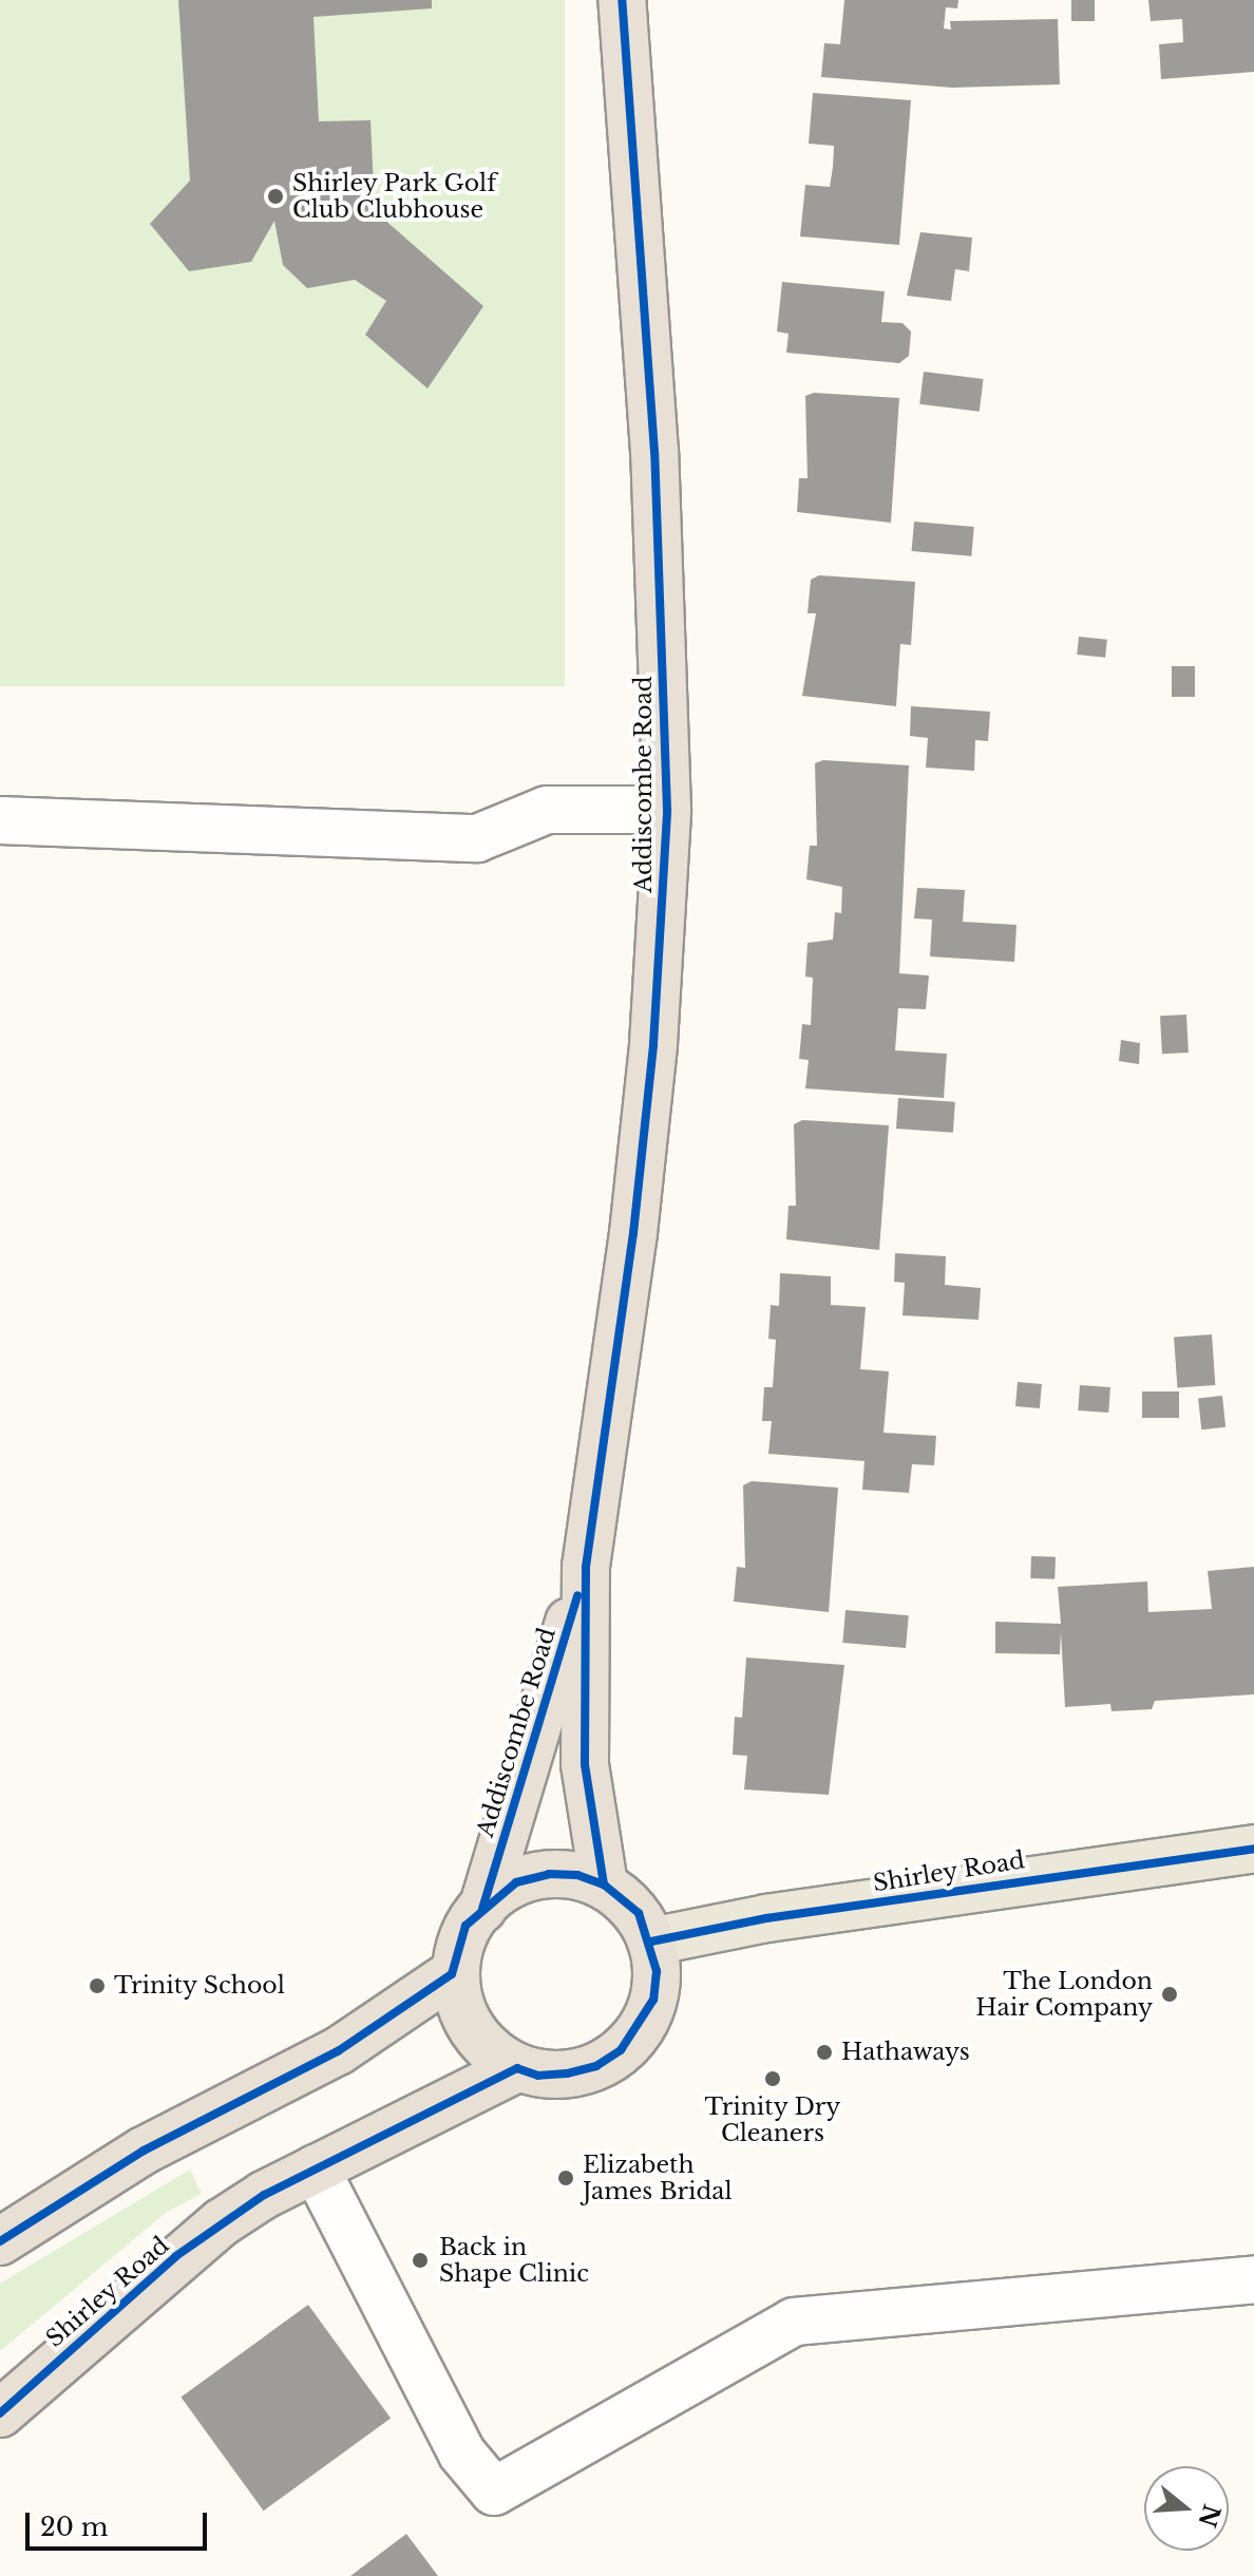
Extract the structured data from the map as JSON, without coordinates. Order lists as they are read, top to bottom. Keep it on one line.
{"streets":{"highway":["Addiscombe Road","Shirley Road"]},"crossings":[["Addiscombe Road","Shirley Road"]],"places":["Shirley Park Golf Club Clubhouse","Trinity School","The London Hair Company","Hathaways","Trinity Dry Cleaners","Elizabeth James Bridal","Back in Shape Clinic"],"scale_bar":"20 m","north":"right"}
